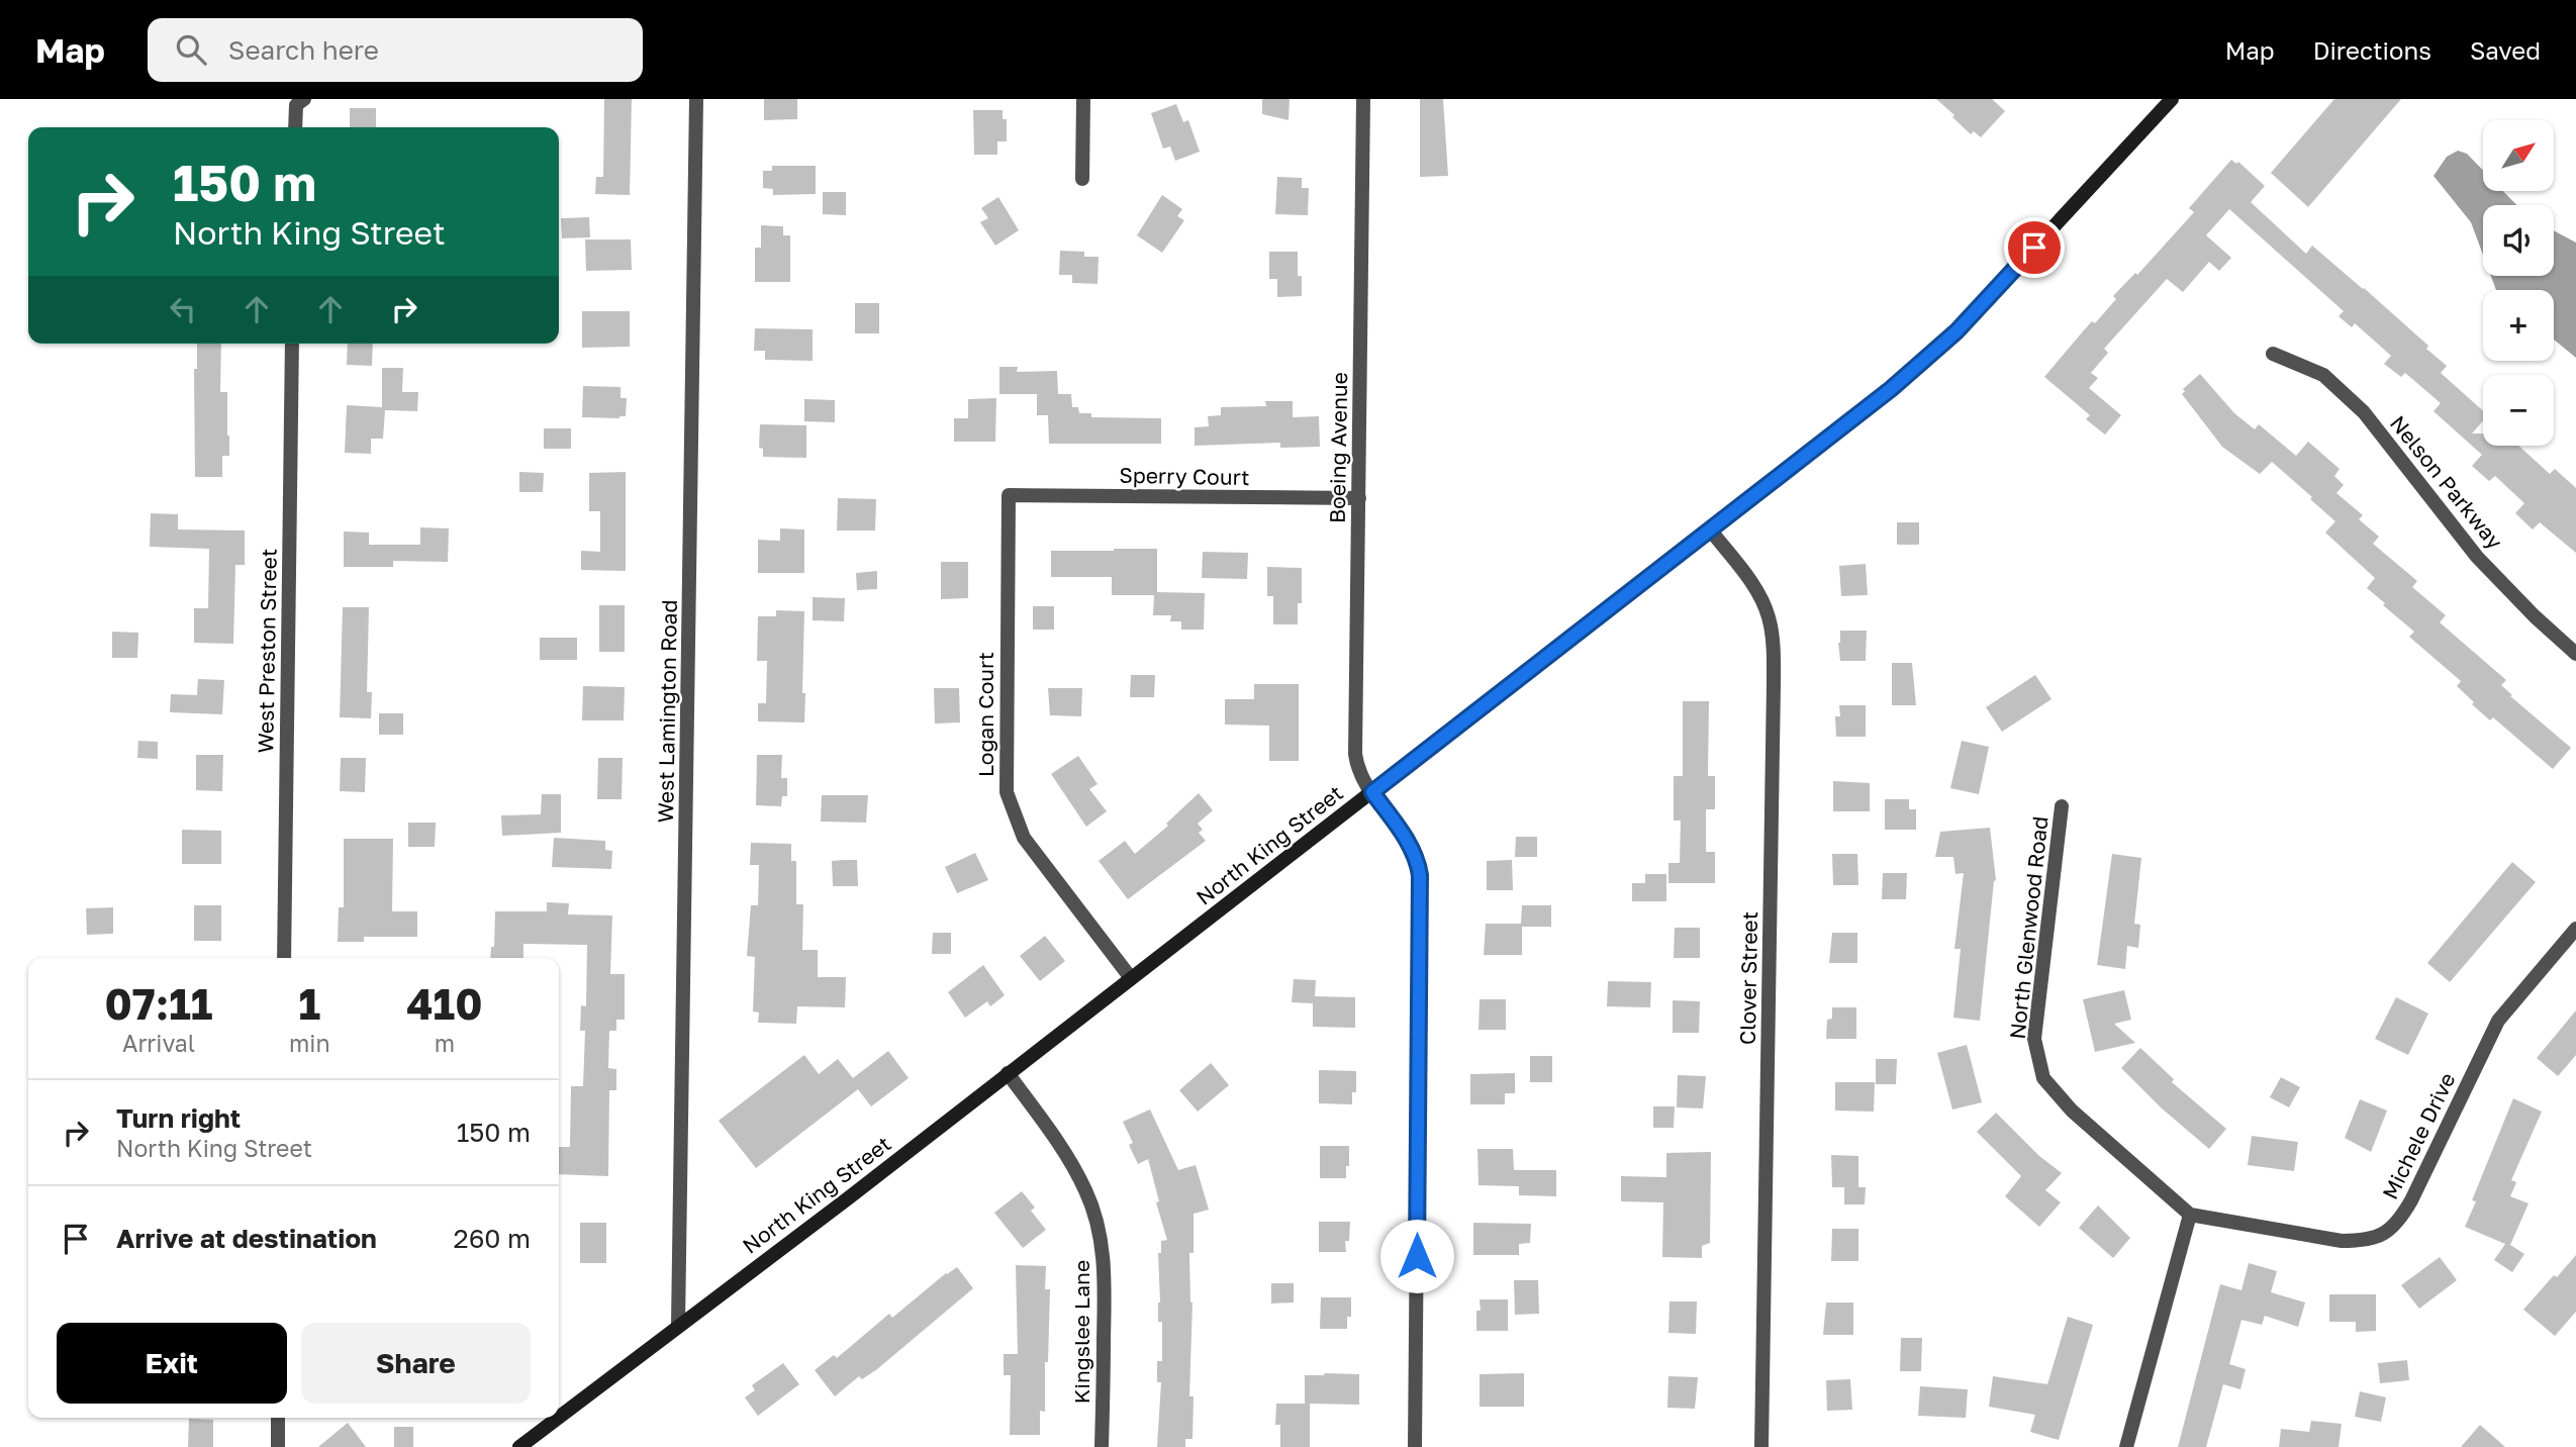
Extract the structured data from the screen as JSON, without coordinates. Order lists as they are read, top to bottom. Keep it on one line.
{"streets":{"main road":["North King Street"],"street":["Boeing Avenue","Sperry Court","Nelson Parkway","West Preston Street","West Lamington Road","Logan Court","North Glenwood Road","Clover Street","Michele Drive","Kingslee Lane"]},"crossings":[["Boeing Avenue","Sperry Court"],["Boeing Avenue","North King Street"],["Sperry Court","Logan Court"],["West Lamington Road","North King Street"],["Logan Court","North King Street"],["North King Street","Clover Street"],["North King Street","Kingslee Lane"],["North Glenwood Road","Michele Drive"]],"north":"top right","page":{"header":"Map","search":"Search here","nav":["Map","Directions","Saved"],"map_buttons":["+","−"],"turn":["150 m","North King Street"],"eta":["07:11","Arrival","1","min","410","m"],"list":[{"name":"Turn right","note":"North King Street","value":"150 m"},{"name":"Arrive at destination","value":"260 m"}],"buttons":["Exit","Share"]}}
